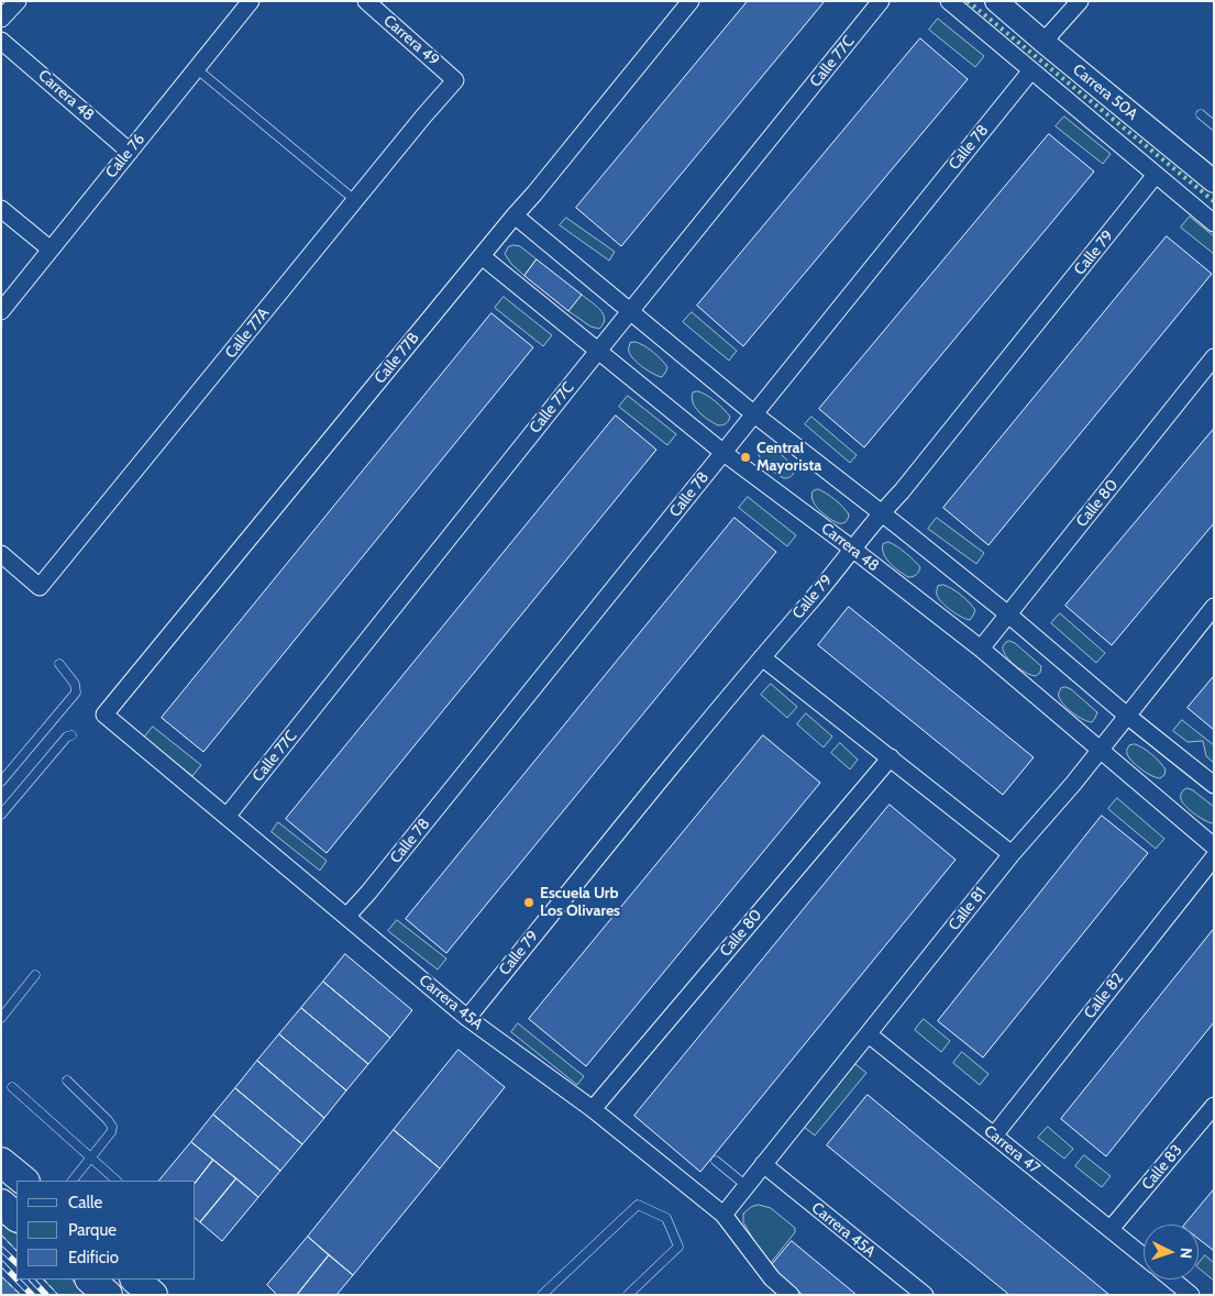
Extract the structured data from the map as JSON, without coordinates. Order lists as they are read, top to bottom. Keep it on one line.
{"streets":{"street":["Carrera 49","Calle 77C","Carrera 50A","Carrera 48","Calle 78","Calle 76","Calle 79","Calle 77A","Calle 77B","Calle 80","Calle 81","Calle 82","Carrera 45A","Carrera 47","Calle 83"]},"crossings":[["Carrera 49","Calle 77A"],["Calle 77C","Carrera 48"],["Calle 77C","Carrera 45A"],["Carrera 48","Calle 78"],["Carrera 48","Calle 76"],["Carrera 48","Calle 79"],["Carrera 48","Calle 77B"],["Carrera 48","Calle 80"],["Carrera 48","Calle 81"],["Calle 78","Carrera 45A"],["Calle 79","Carrera 45A"],["Calle 77B","Carrera 45A"],["Calle 80","Carrera 45A"],["Calle 81","Carrera 45A"],["Calle 81","Carrera 47"],["Calle 82","Carrera 47"],["Carrera 47","Calle 83"]],"places":["Central Mayorista","Escuela Urb Los Olivares"],"legend":["Calle","Parque","Edificio"],"north":"right"}
